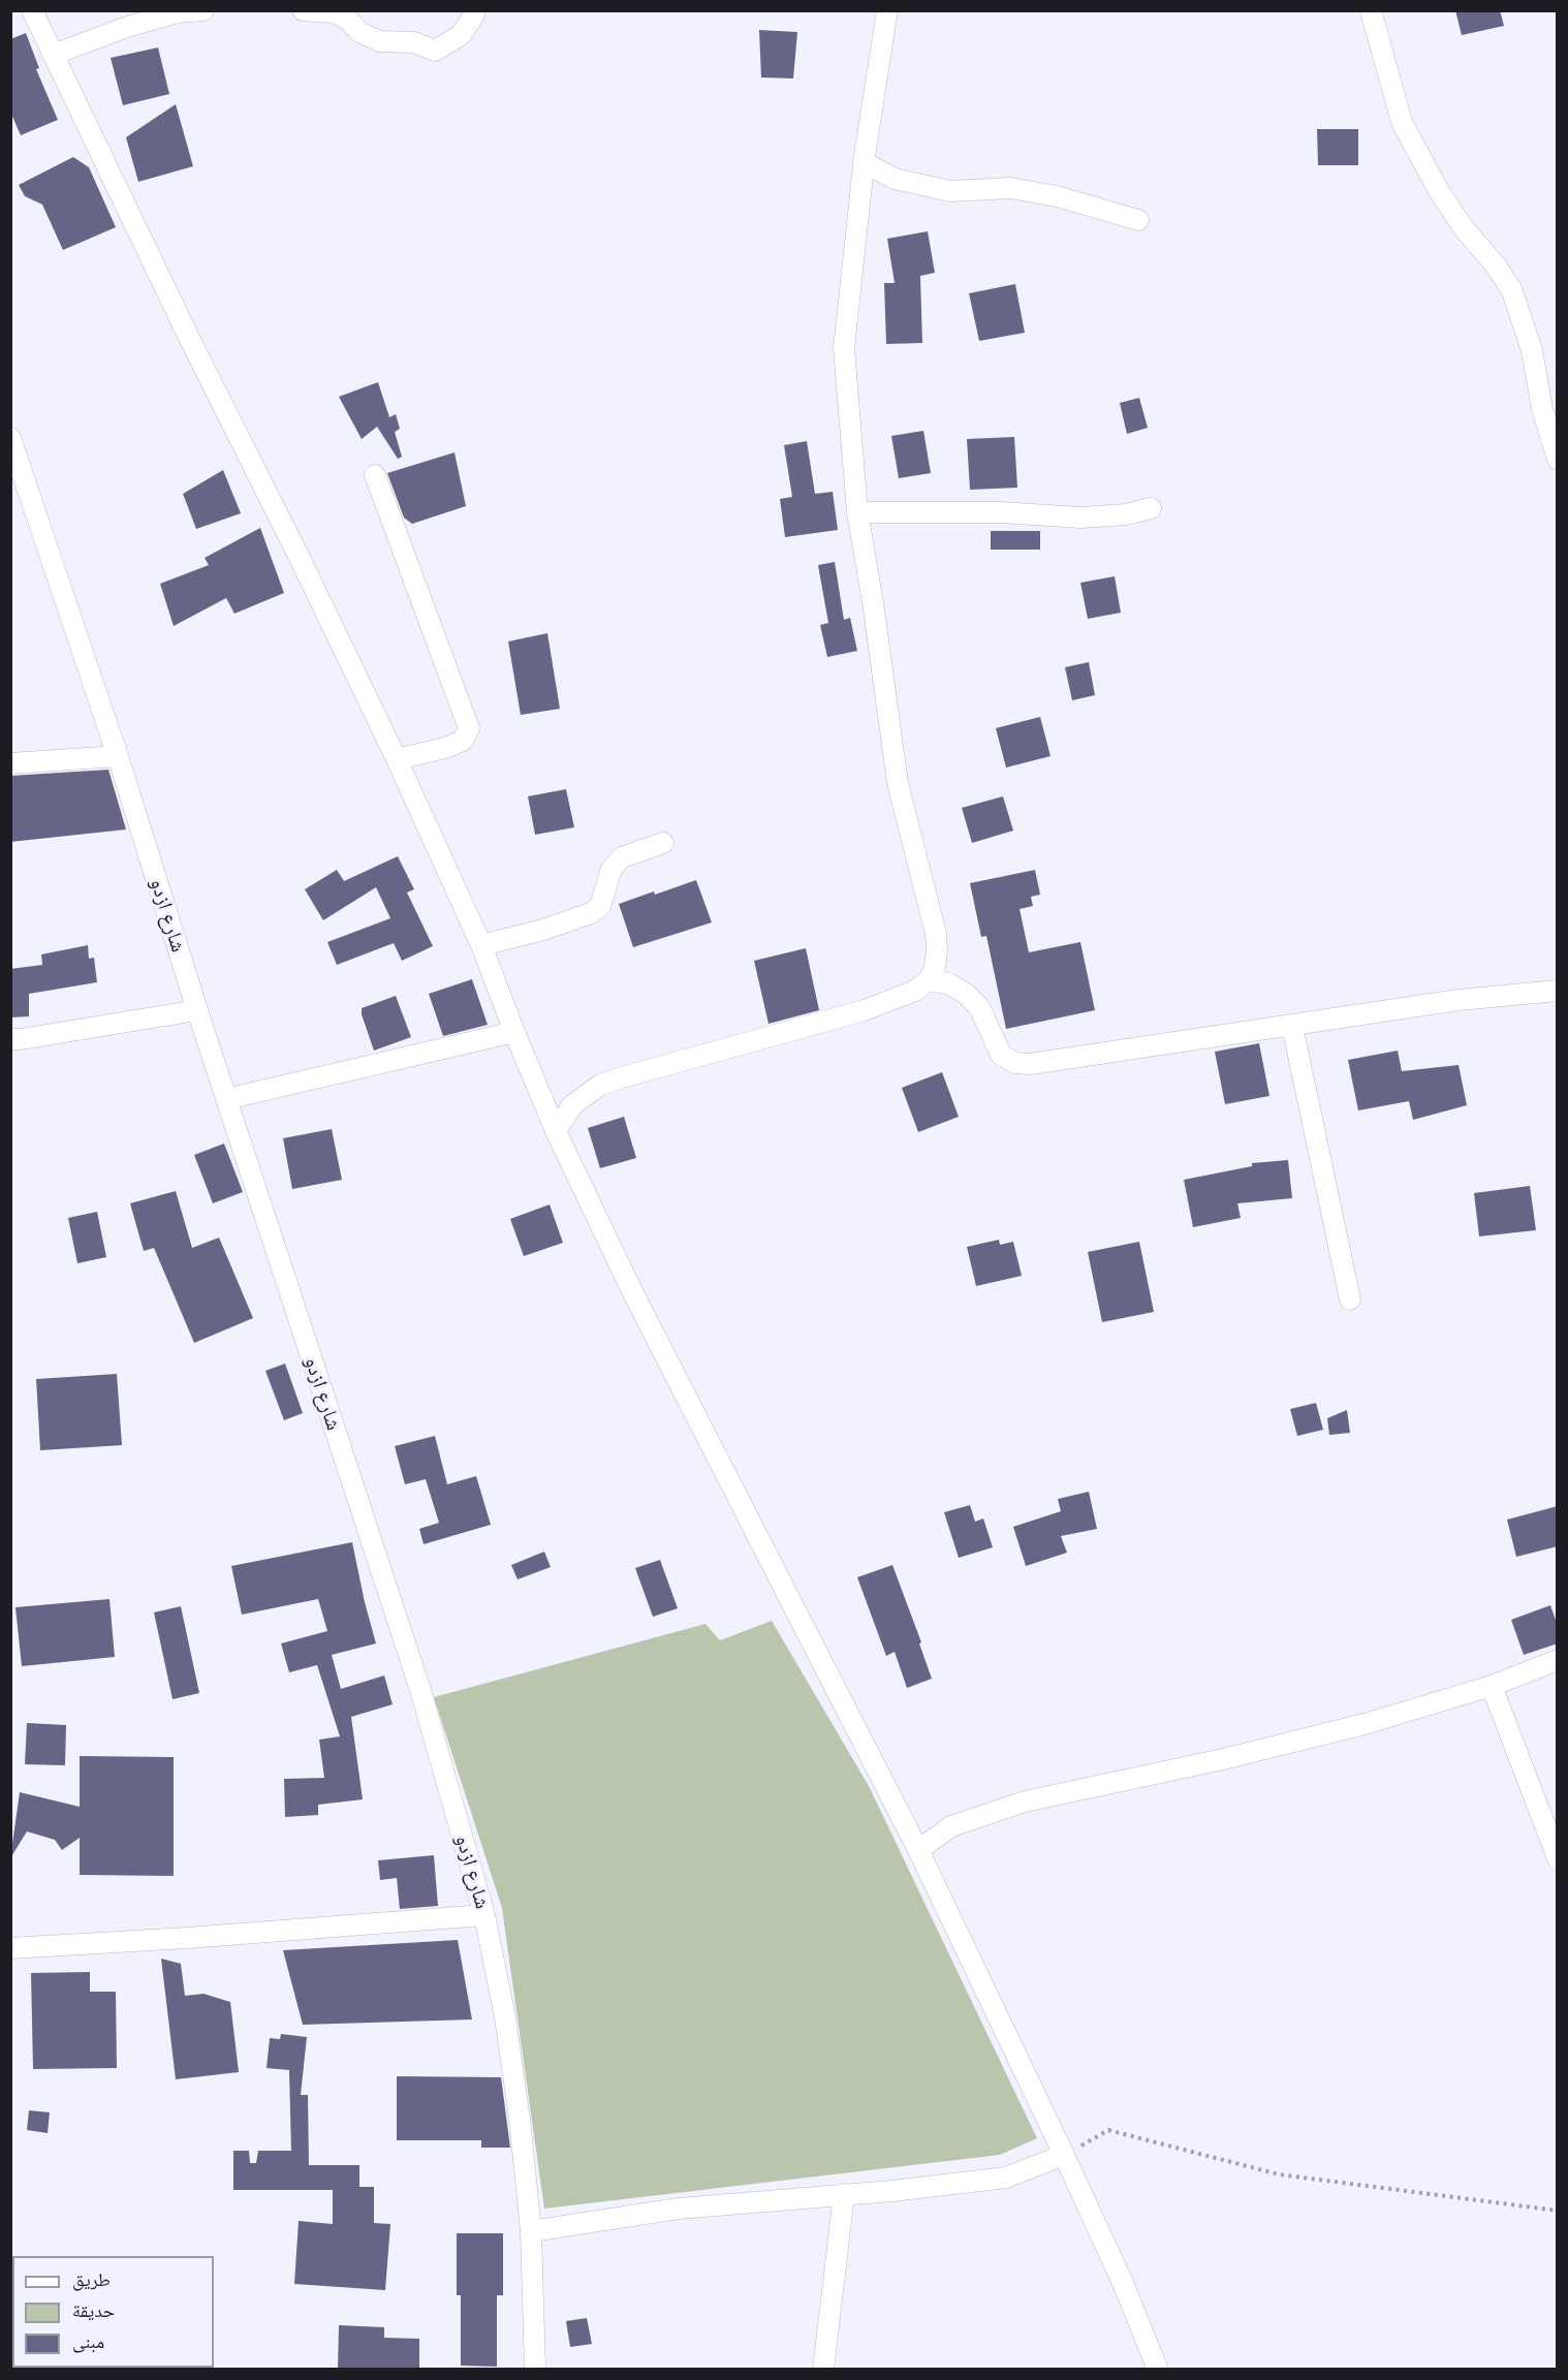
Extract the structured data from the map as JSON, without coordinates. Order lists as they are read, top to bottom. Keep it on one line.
{"streets":{"street":["شارع ازدو"]},"legend":["طريق","حديقة","مبنى"]}
